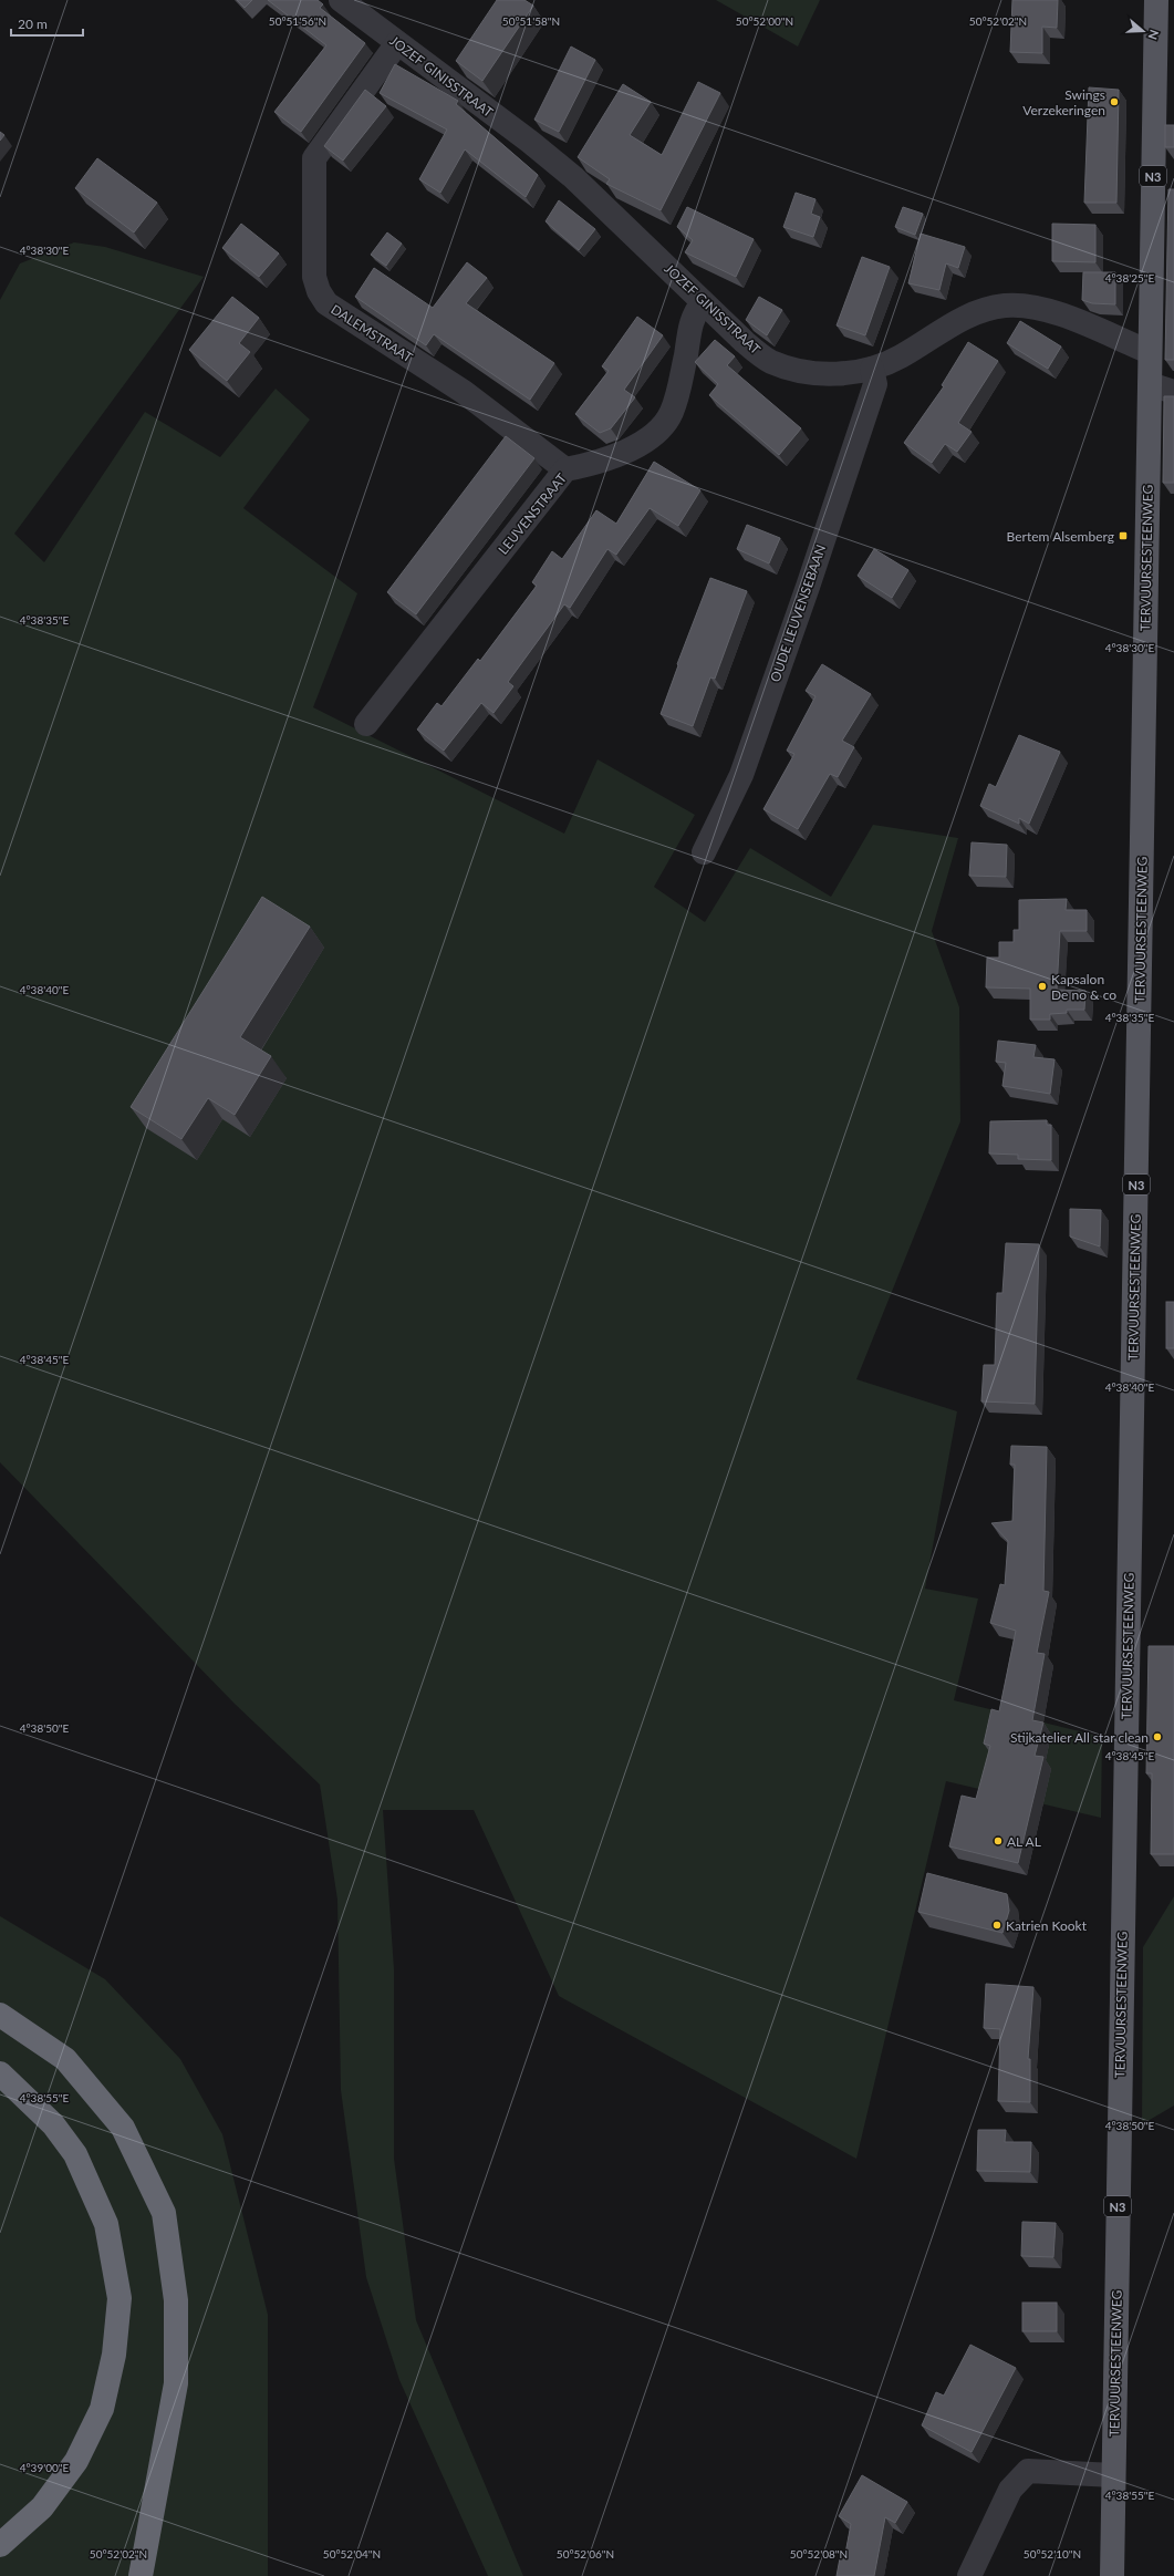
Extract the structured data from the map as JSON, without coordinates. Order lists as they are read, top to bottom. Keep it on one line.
{"streets":{"main road":["N3","TERVUURSESTEENWEG"],"street":["JOZEF GINISSTRAAT","DALEMSTRAAT","LEUVENSTRAAT","OUDE LEUVENSEBAAN"]},"crossings":[["JOZEF GINISSTRAAT","DALEMSTRAAT"],["JOZEF GINISSTRAAT","LEUVENSTRAAT"],["JOZEF GINISSTRAAT","TERVUURSESTEENWEG"],["JOZEF GINISSTRAAT","OUDE LEUVENSEBAAN"],["DALEMSTRAAT","LEUVENSTRAAT"]],"places":{"other":["Swings Verzekeringen","Kapsalon De no & co","Stijkatelier All star clean","AL AL","Katrien Kookt"],"transit":["Bertem Alsemberg"]},"scale_bar":"20 m","north":"right","coordinates":["50°51'58\"N","50°52'00\"N","50°51'56\"N","50°52'02\"N","4°38'30\"E","4°38'25\"E","4°38'35\"E","4°38'40\"E","4°38'45\"E","4°38'50\"E","4°38'55\"E","4°39'00\"E","50°52'04\"N","50°52'06\"N","50°52'08\"N","50°52'10\"N"]}
